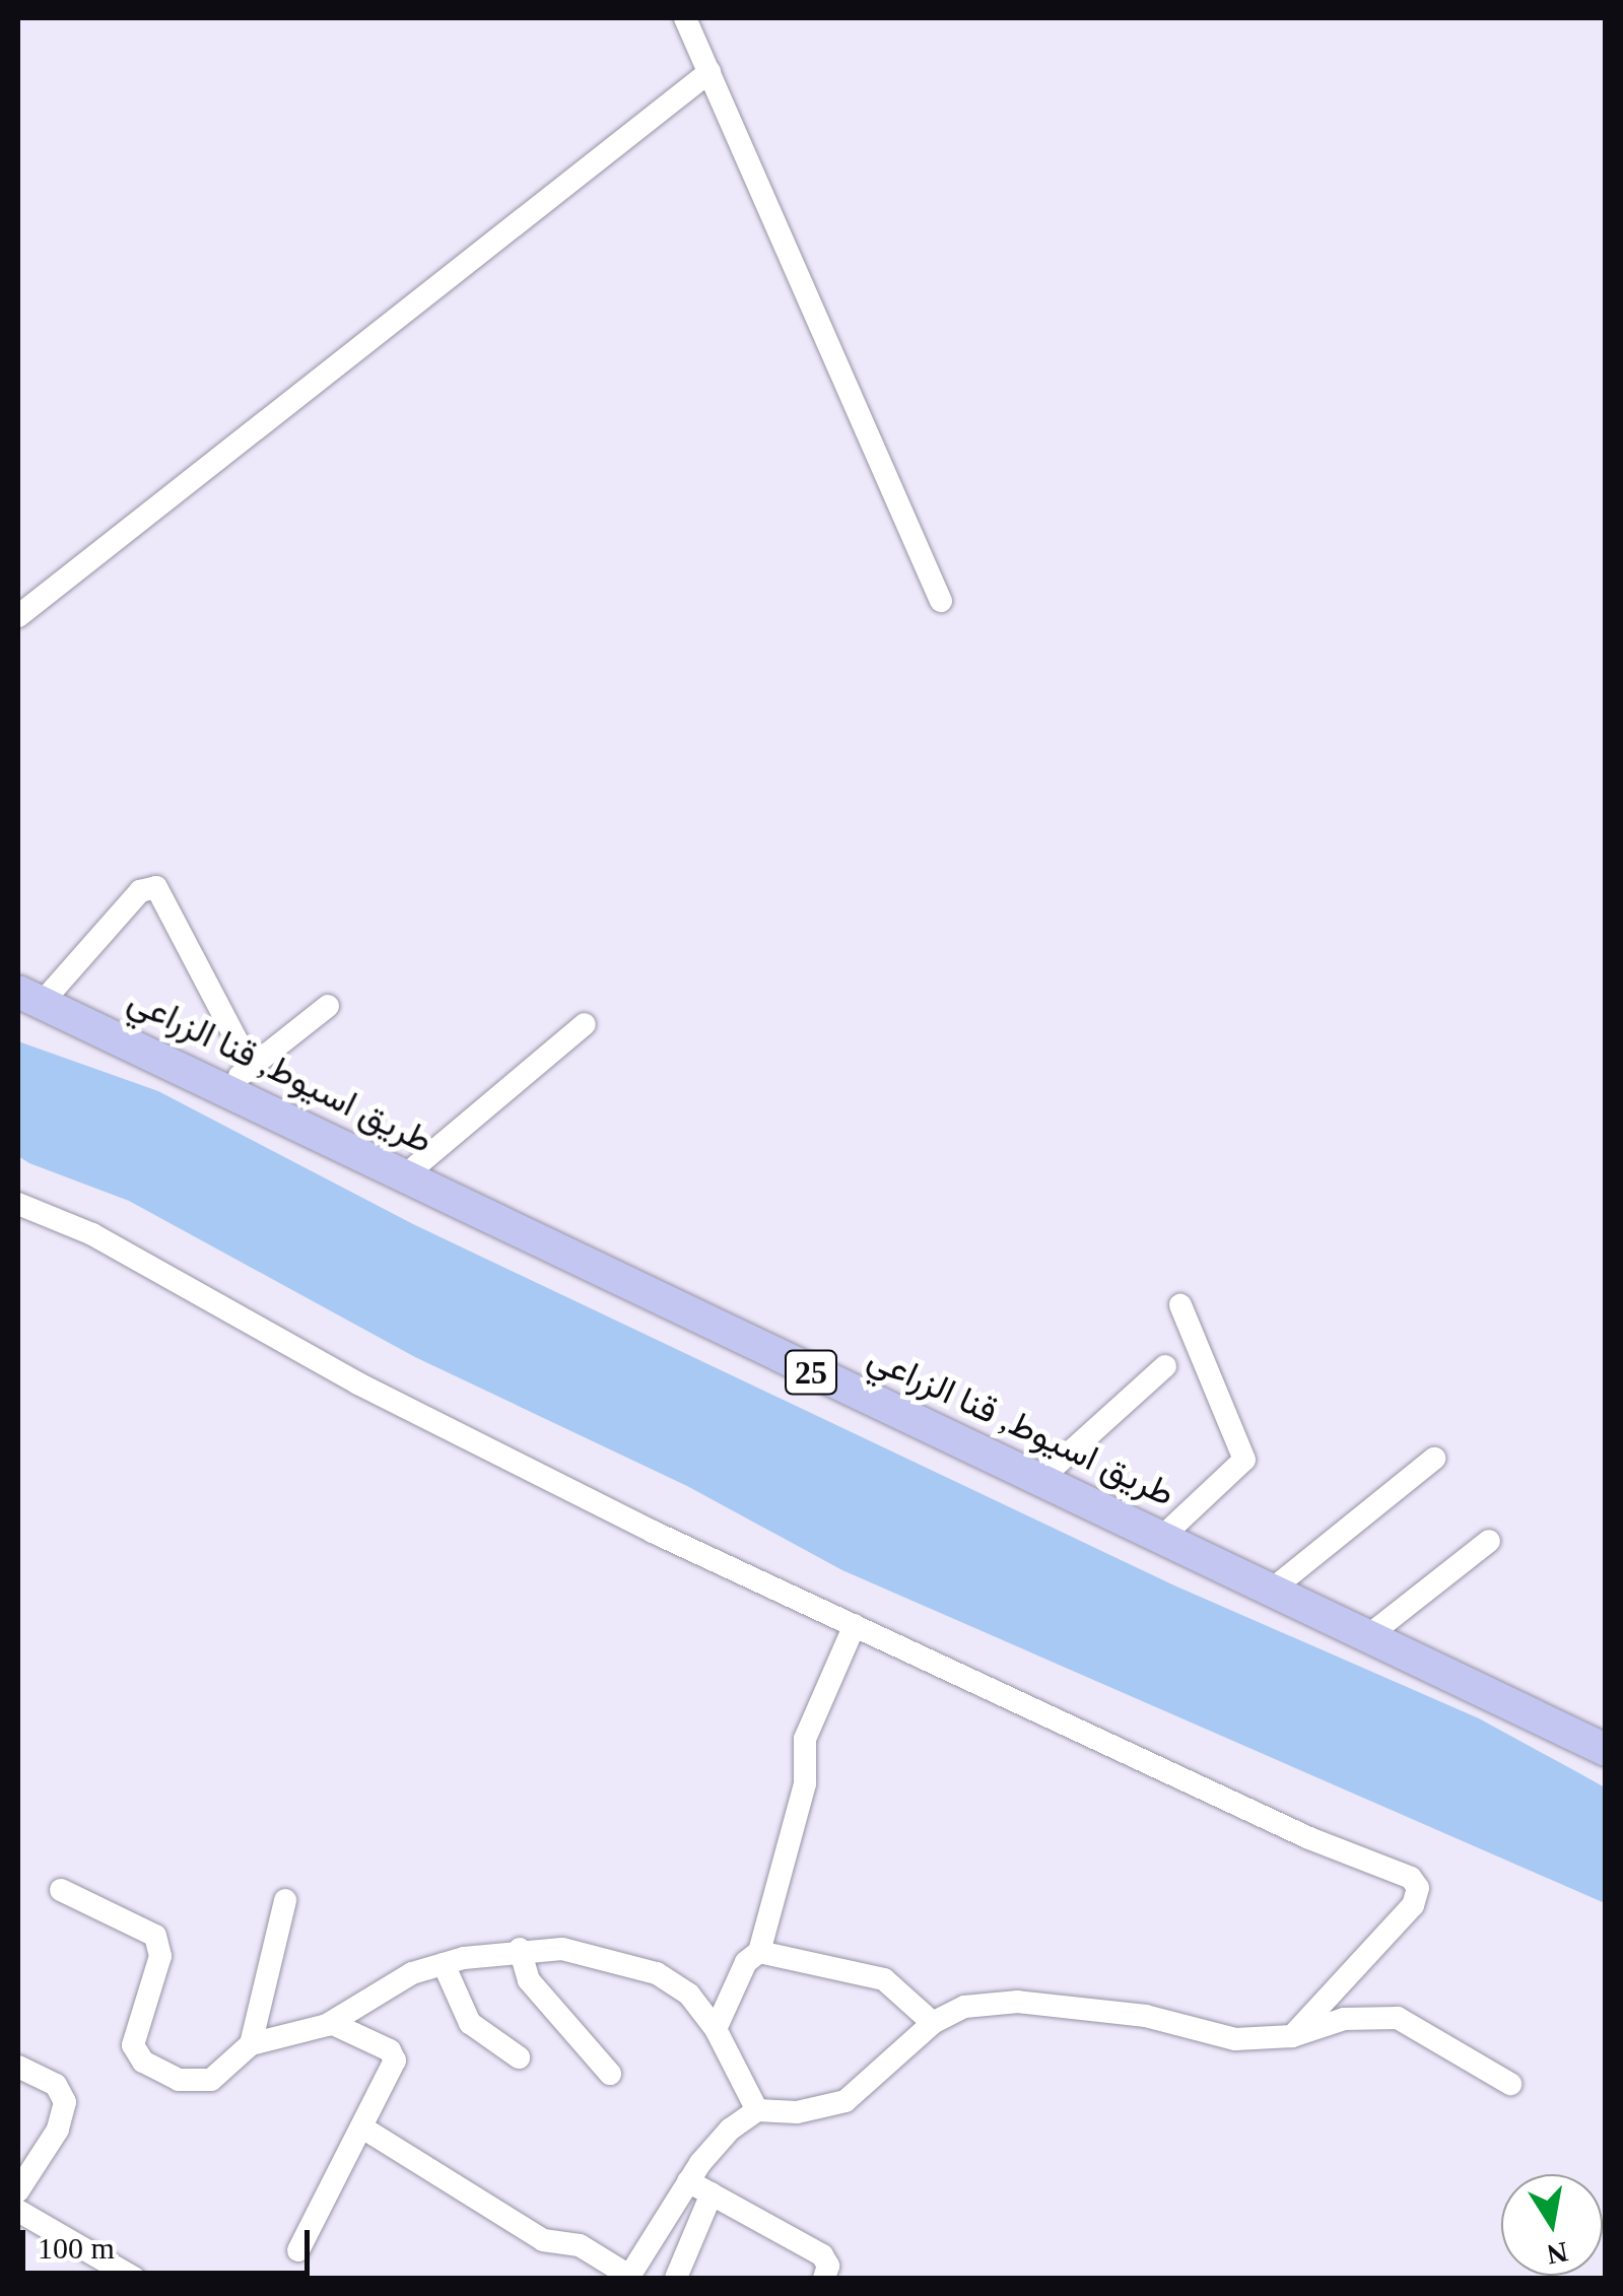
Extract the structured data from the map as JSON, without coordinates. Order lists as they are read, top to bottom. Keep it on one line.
{"streets":{"highway":["طريق اسيوط, قنا الزراعي","25"]},"scale_bar":"100 m","north":"bottom"}
